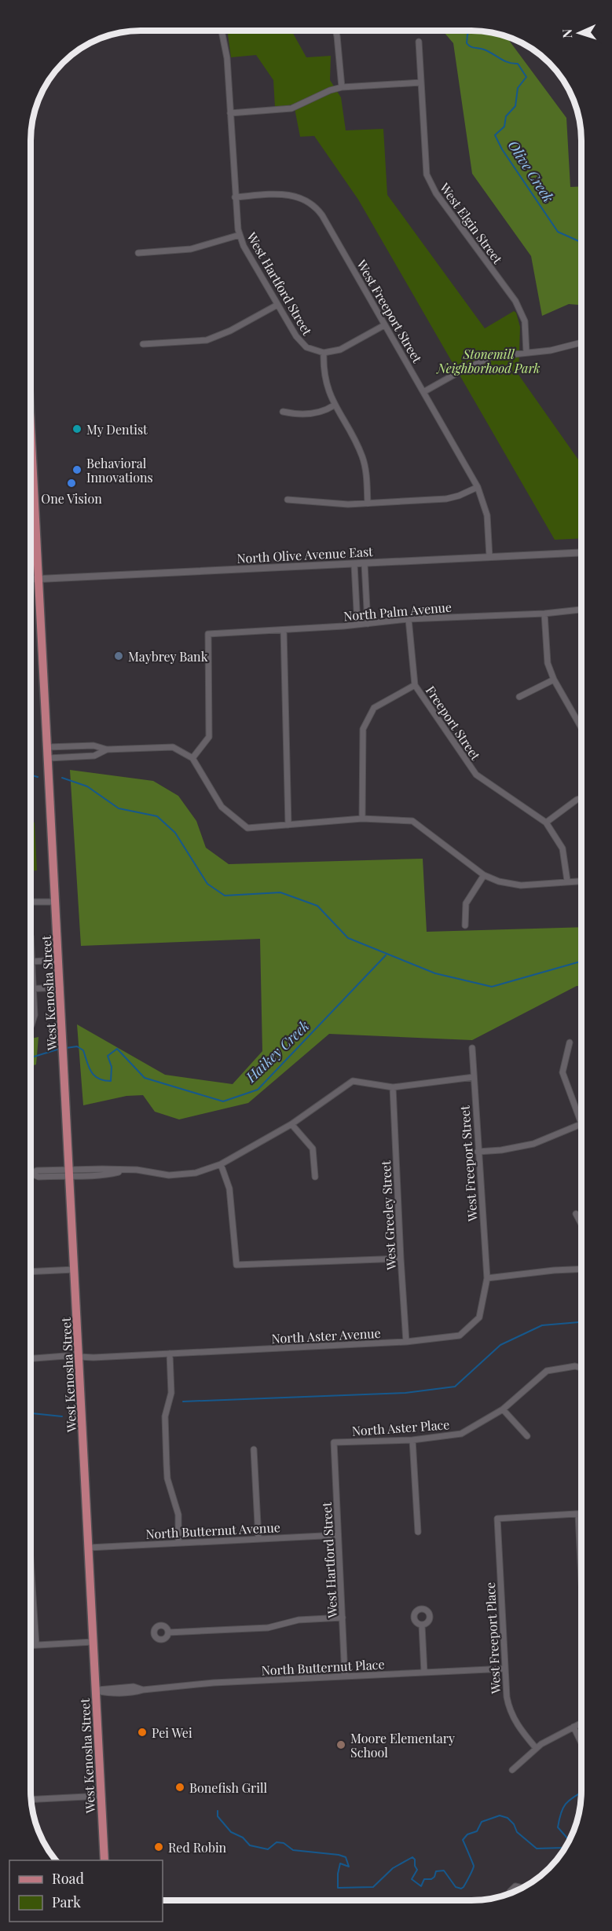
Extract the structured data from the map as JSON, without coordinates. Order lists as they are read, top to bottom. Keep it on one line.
{"streets":{"main road":["West Kenosha Street"],"street":["West Elgin Street","West Hartford Street","West Freeport Street","North Olive Avenue East","North Palm Avenue","Freeport Street","West Greeley Street","North Aster Avenue","North Aster Place","North Butternut Avenue","West Freeport Place","North Butternut Place"]},"crossings":[["West Hartford Street","West Freeport Street"],["West Hartford Street","North Aster Place"],["West Hartford Street","North Butternut Avenue"],["West Hartford Street","North Butternut Place"],["West Freeport Street","North Olive Avenue East"],["West Freeport Street","North Aster Avenue"],["North Olive Avenue East","West Kenosha Street"],["North Palm Avenue","Freeport Street"],["West Kenosha Street","North Aster Avenue"],["West Kenosha Street","North Butternut Avenue"],["West Kenosha Street","North Butternut Place"],["West Greeley Street","North Aster Avenue"],["West Freeport Place","North Butternut Place"]],"water":["Olive Creek","Haikey Creek"],"parks":["Stonemill Neighborhood Park"],"places":["My Dentist","Behavioral Innovations","One Vision","Maybrey Bank","Pei Wei","Moore Elementary School","Bonefish Grill","Red Robin"],"legend":["Road","Park"],"north":"left"}
